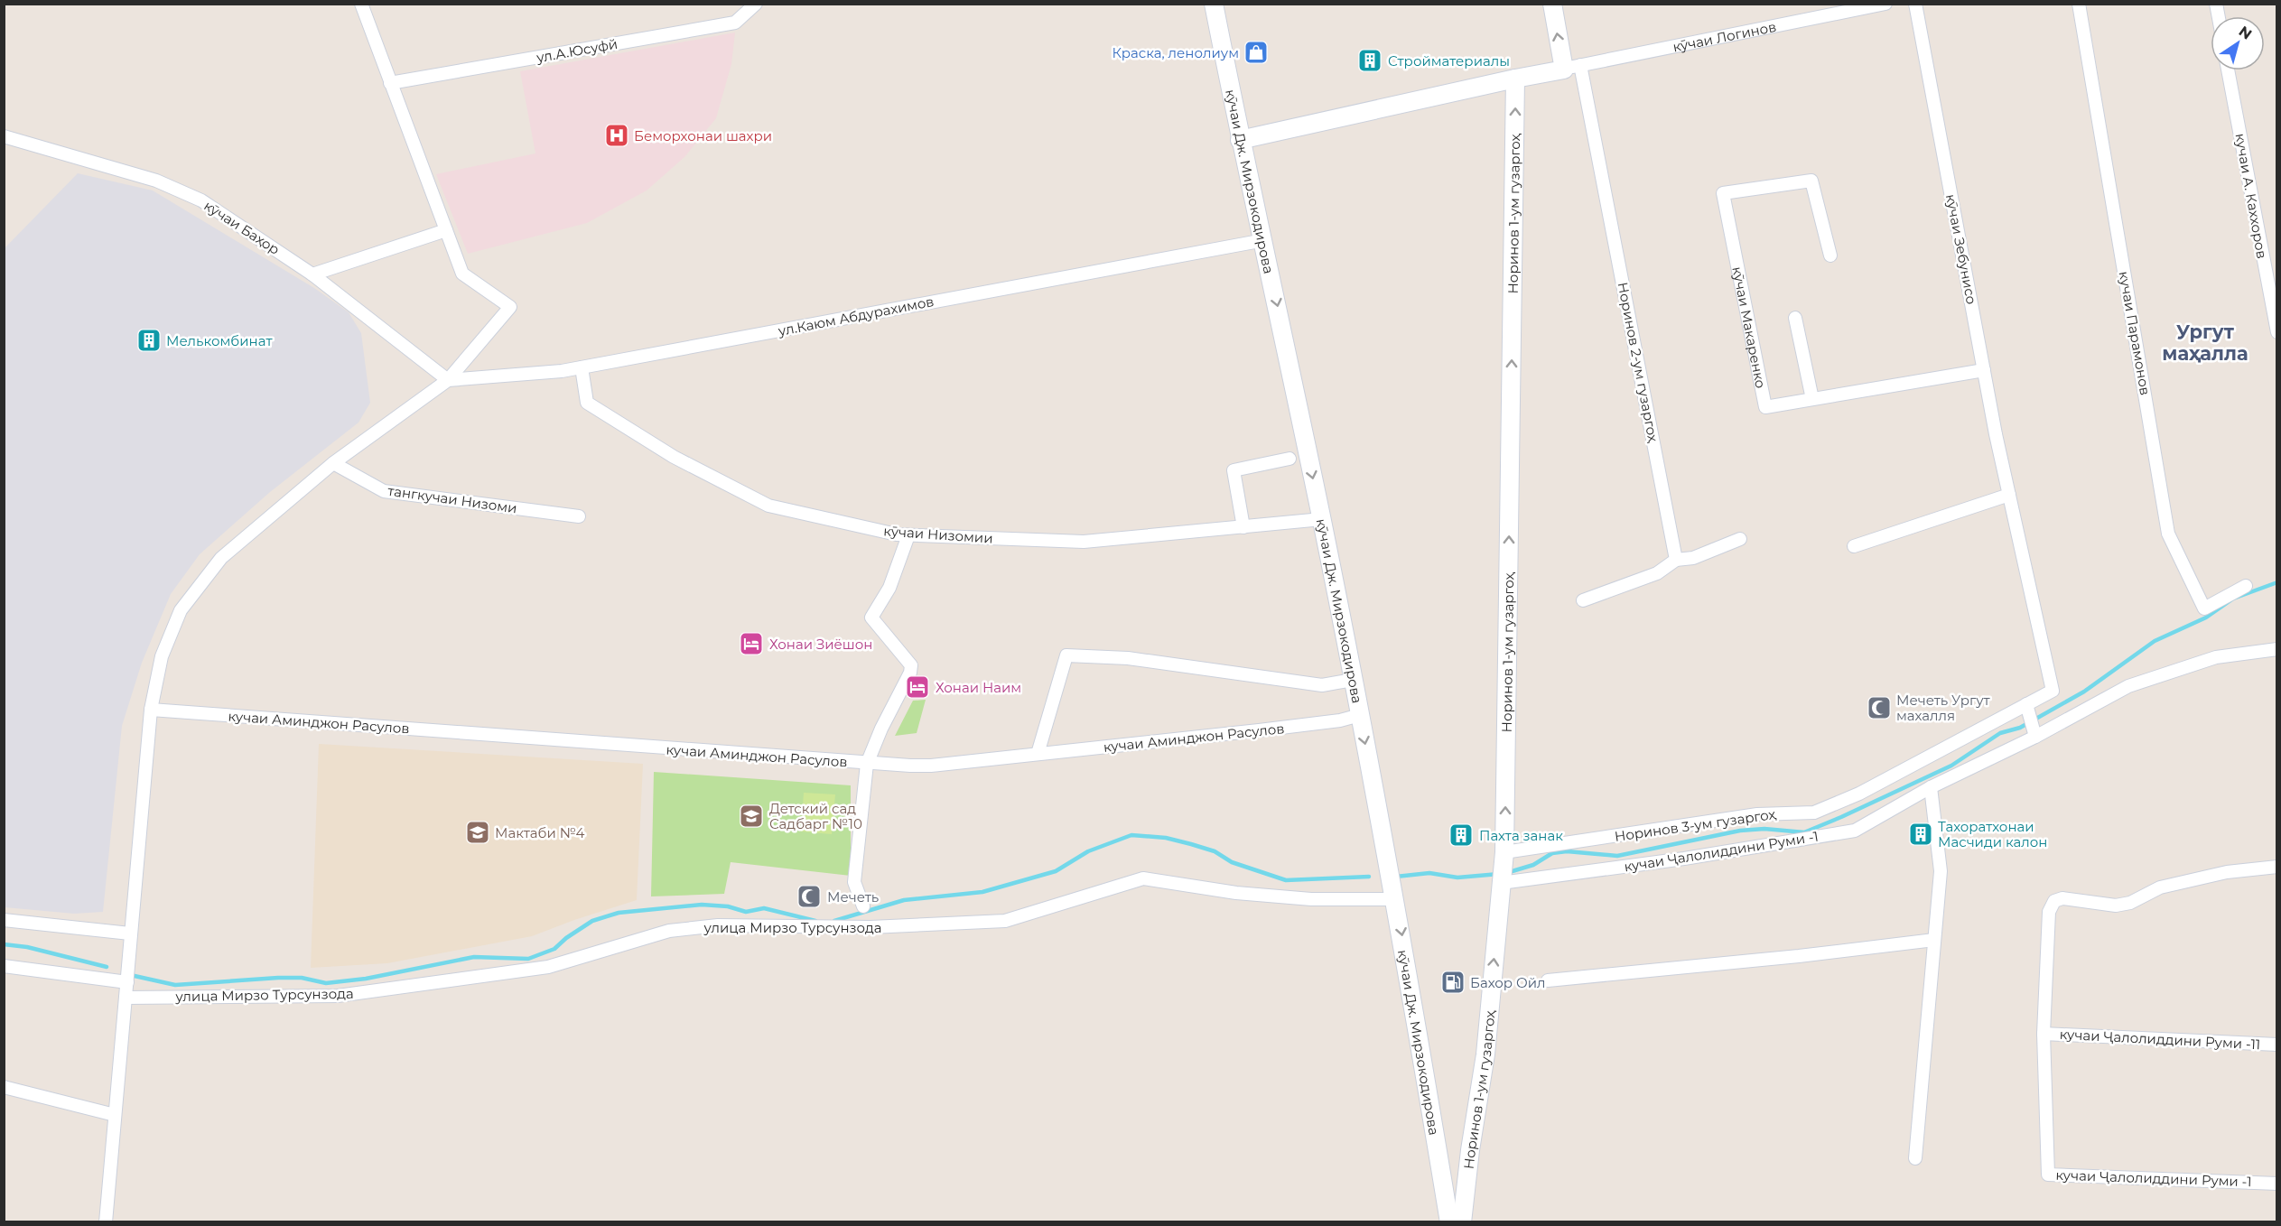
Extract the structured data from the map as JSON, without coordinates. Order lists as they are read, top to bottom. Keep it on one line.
{"streets":{"street":["кӯчаи Логинов","ул.А.Юсуфй","кӯчаи Дж. Мирзокодирова","кучаи А. Каххоров","Норинов 1-ум гузаргоҳ","кӯчаи Баҳор","кӯчаи Зебунисо","ул.Каюм Абдурахимов","кӯчаи Макаренко","кучаи Парамонов","Норинов 2-ум гузаргоҳ","тангкучаи Низоми","кӯчаи Низомии","кучаи Аминджон Расулов","Норинов 3-ум гузаргоҳ","кучаи Ҷалолиддини Руми -1","улица Мирзо Турсунзода","кучаи Ҷалолиддини Руми -11"]},"crossings":[["кӯчаи Логинов","Норинов 2-ум гузаргоҳ"],["кӯчаи Дж. Мирзокодирова","ул.Каюм Абдурахимов"],["кӯчаи Дж. Мирзокодирова","кӯчаи Низомии"],["кӯчаи Дж. Мирзокодирова","кучаи Аминджон Расулов"],["кӯчаи Дж. Мирзокодирова","улица Мирзо Турсунзода"],["Норинов 1-ум гузаргоҳ","Норинов 3-ум гузаргоҳ"],["Норинов 1-ум гузаргоҳ","кучаи Ҷалолиддини Руми -1"],["кӯчаи Баҳор","ул.Каюм Абдурахимов"],["кӯчаи Зебунисо","кӯчаи Макаренко"],["кӯчаи Зебунисо","Норинов 3-ум гузаргоҳ"],["ул.Каюм Абдурахимов","кӯчаи Низомии"],["Норинов 3-ум гузаргоҳ","кучаи Ҷалолиддини Руми -1"],["кучаи Ҷалолиддини Руми -1","кучаи Ҷалолиддини Руми -11"]],"one_way":["кӯчаи Дж. Мирзокодирова","Норинов 1-ум гузаргоҳ"],"districts":["Ургут маҳалла"],"places":{"shop":["Краска, ленолиум"],"building":["Стройматериалы","Мелькомбинат","Тахоратхонаи Масчиди калон","Пахта занак"],"hospital":["Беморхонаи шахри"],"hotel":["Хонаи Зиёшон","Хонаи Наим"],"mosque":["Мечеть Ургут махалля","Мечеть"],"school or university":["Детский сад Садбарг №10","Мактаби №4"],"fuel station":["Бахор Ойл"]},"north":"top right"}
